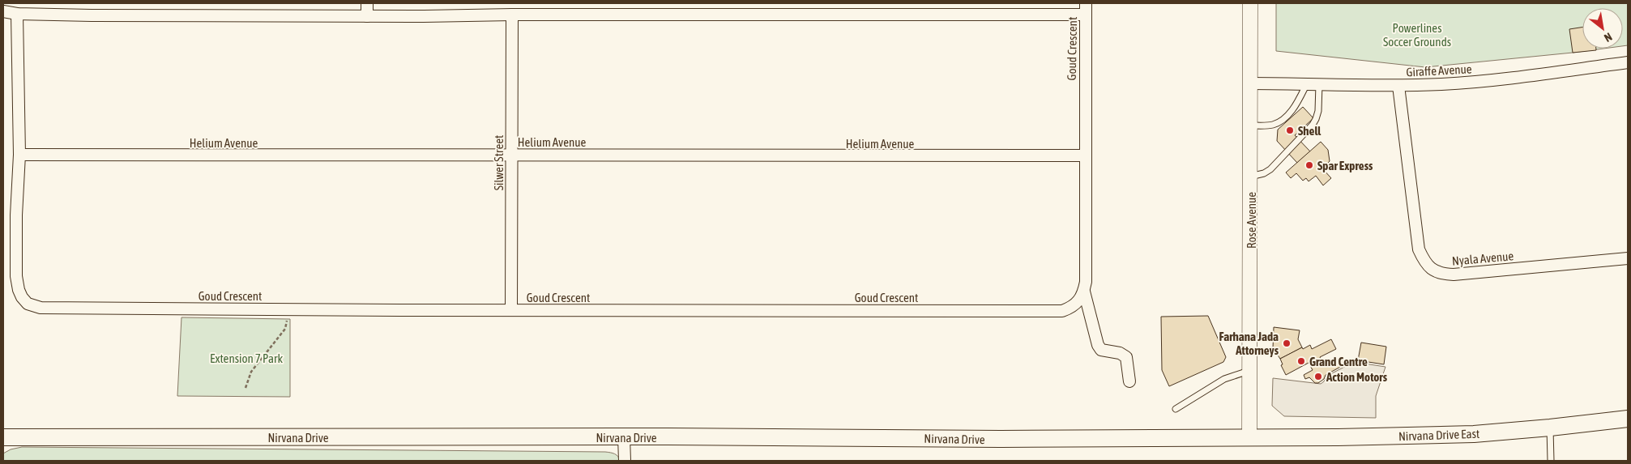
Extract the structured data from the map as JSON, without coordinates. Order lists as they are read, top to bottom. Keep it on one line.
{"streets":{"main road":["Nirvana Drive East","Nirvana Drive"],"street":["Goud Crescent","Giraffe Avenue","Helium Avenue","Silwer Street","Rose Avenue","Nyala Avenue"]},"crossings":[["Goud Crescent","Helium Avenue"],["Goud Crescent","Silwer Street"],["Giraffe Avenue","Rose Avenue"],["Giraffe Avenue","Nyala Avenue"],["Helium Avenue","Silwer Street"],["Rose Avenue","Nirvana Drive East"],["Rose Avenue","Nirvana Drive"],["Nirvana Drive East","Nirvana Drive"]],"parks":["Powerlines Soccer Grounds","Extension 7 Park"],"places":["Shell","Spar Express","Farhana Jada Attorneys","Grand Centre","Action Motors"],"north":"bottom right"}
